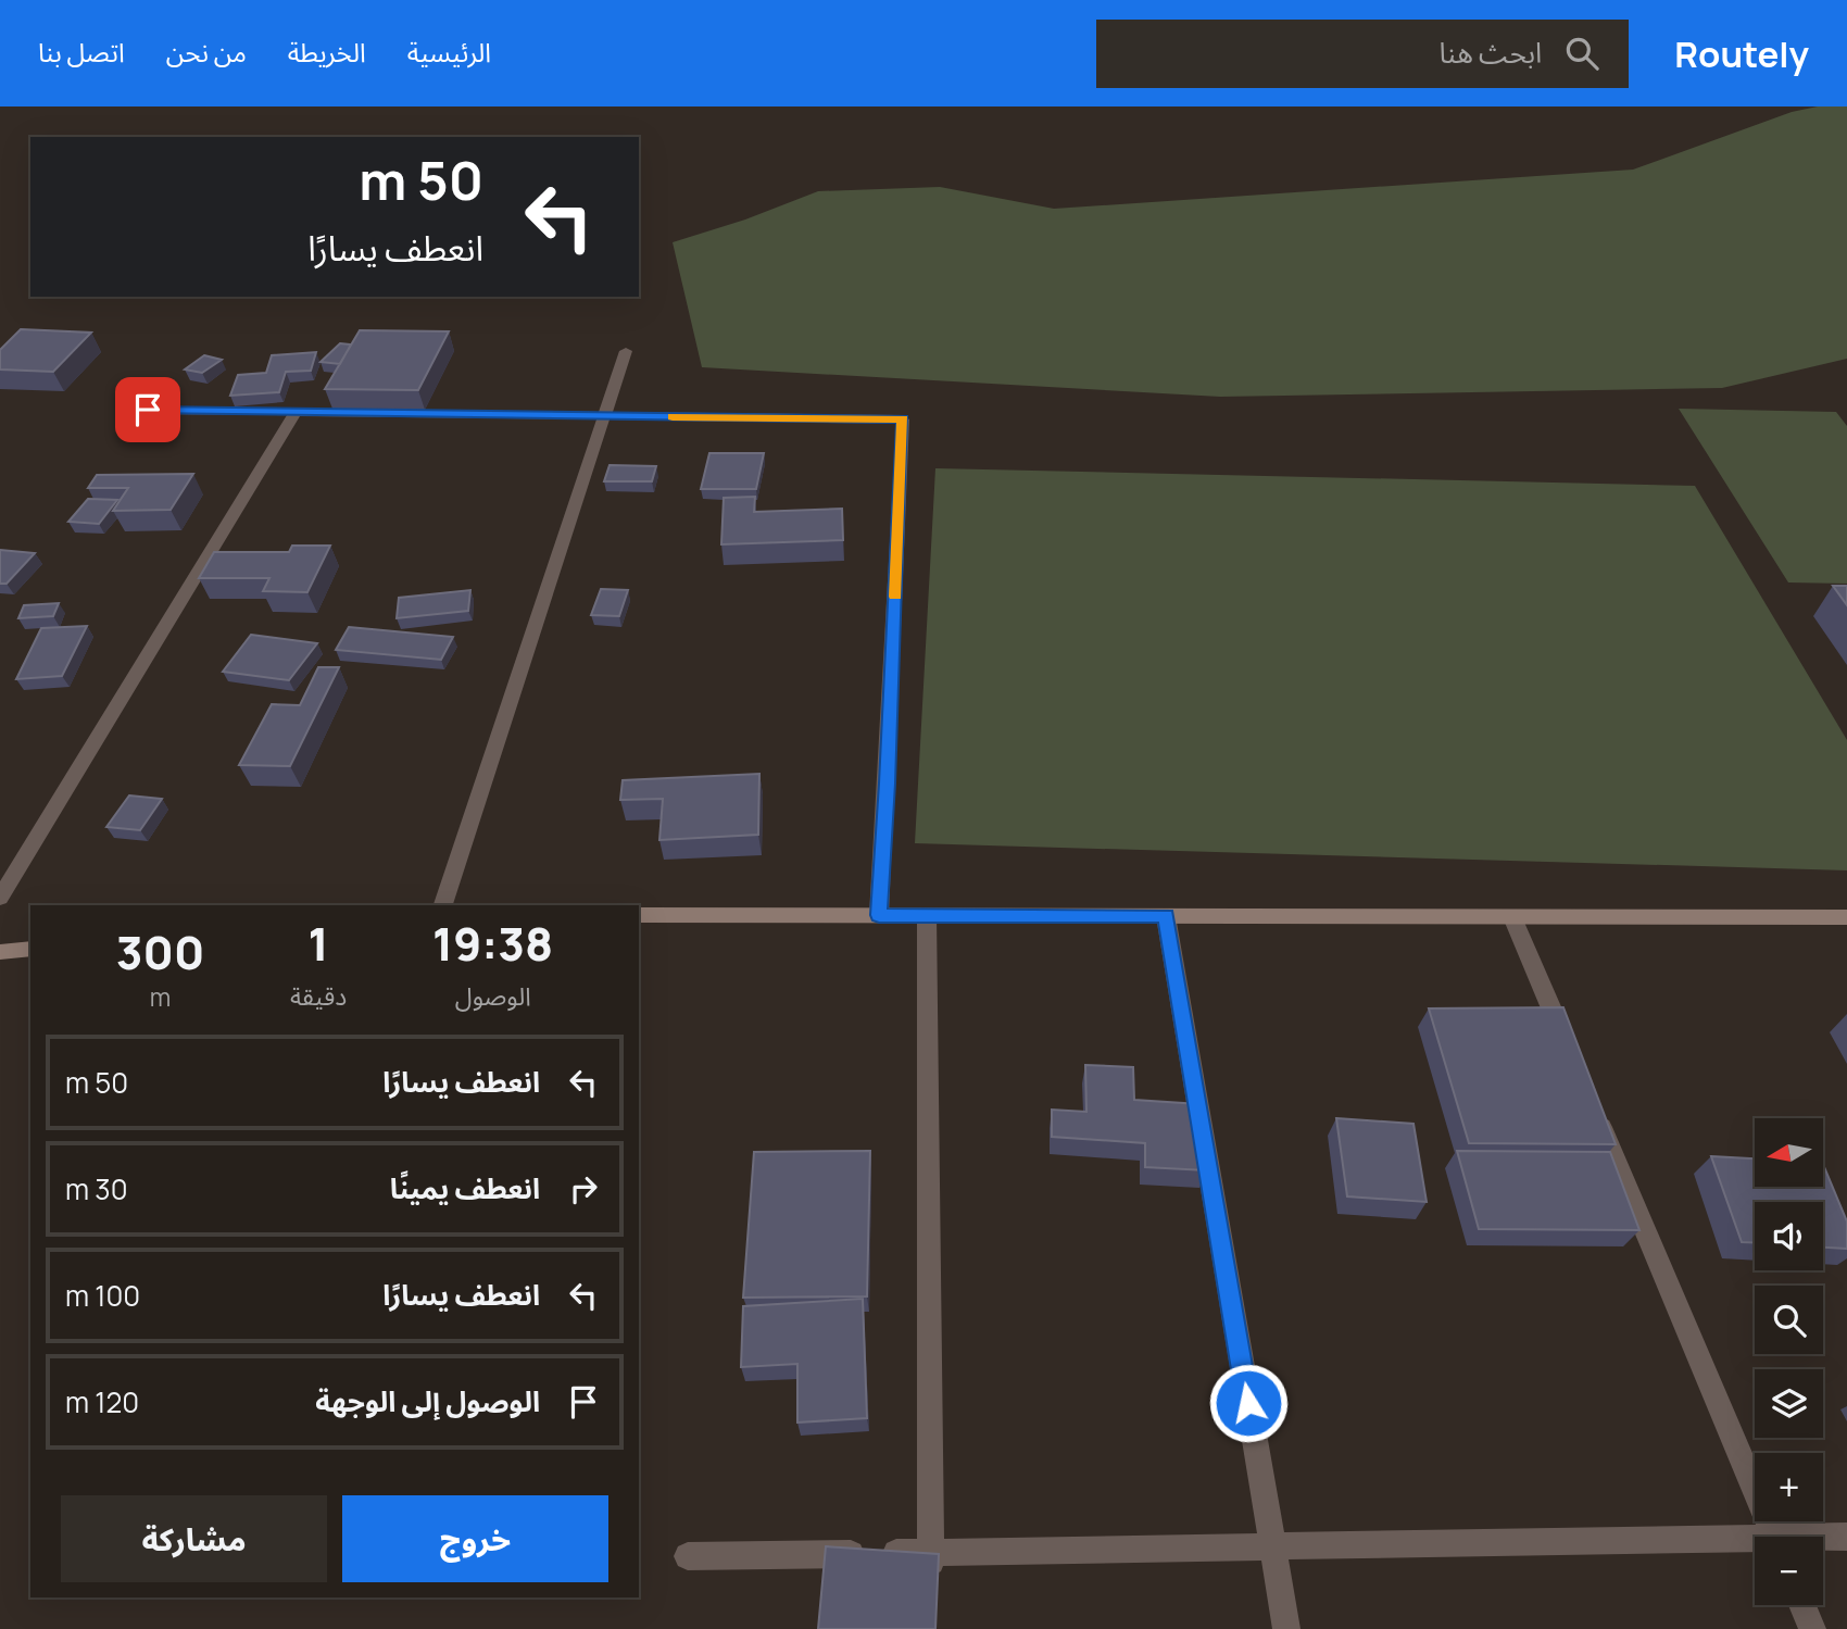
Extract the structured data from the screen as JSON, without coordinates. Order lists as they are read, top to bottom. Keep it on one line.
{"north":"left","page":{"header":"Routely","search":"ابحث هنا","nav":["الرئيسية","الخريطة","من نحن","اتصل بنا"],"turn":["50 m","انعطف يسارًا"],"eta":["19:38","الوصول","1","دقيقة","300","m"],"list":[{"name":"انعطف يسارًا","value":"50 m"},{"name":"انعطف يمينًا","value":"30 m"},{"name":"انعطف يسارًا","value":"100 m"},{"name":"الوصول إلى الوجهة","value":"120 m"}],"map_buttons":["+","−"],"buttons":["خروج","مشاركة"]}}
